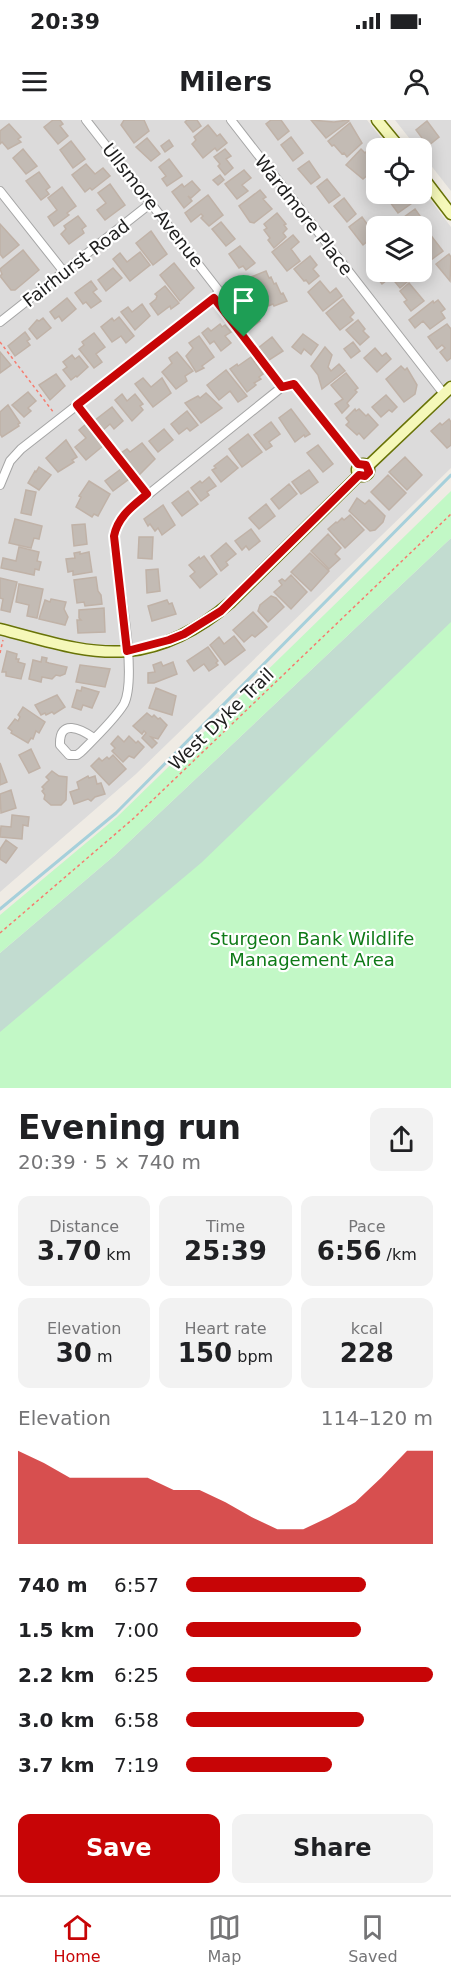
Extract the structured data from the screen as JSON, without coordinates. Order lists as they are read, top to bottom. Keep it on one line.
{"streets":{"street":["Ullsmore Avenue","Wardmore Place","Fairhurst Road"],"path":["West Dyke Trail"]},"crossings":[["Ullsmore Avenue","Fairhurst Road"]],"parks":["Sturgeon Bank Wildlife Management Area"],"page":{"status":"20:39","header":"Milers","heading":["Evening run","20:39 · 5 × 740 m"],"stats":[["Distance","3.70 km"],["Time","25:39"],["Pace","6:56 /km"],["Elevation","30 m"],["Heart rate","150 bpm"],["kcal","228"]],"chart":["Elevation","114–120 m"],"list":[{"name":"740 m","note":"6:57"},{"name":"1.5 km","note":"7:00"},{"name":"2.2 km","note":"6:25"},{"name":"3.0 km","note":"6:58"},{"name":"3.7 km","note":"7:19"}],"buttons":["Save","Share"],"tabs":["Home","Map","Saved"]}}
